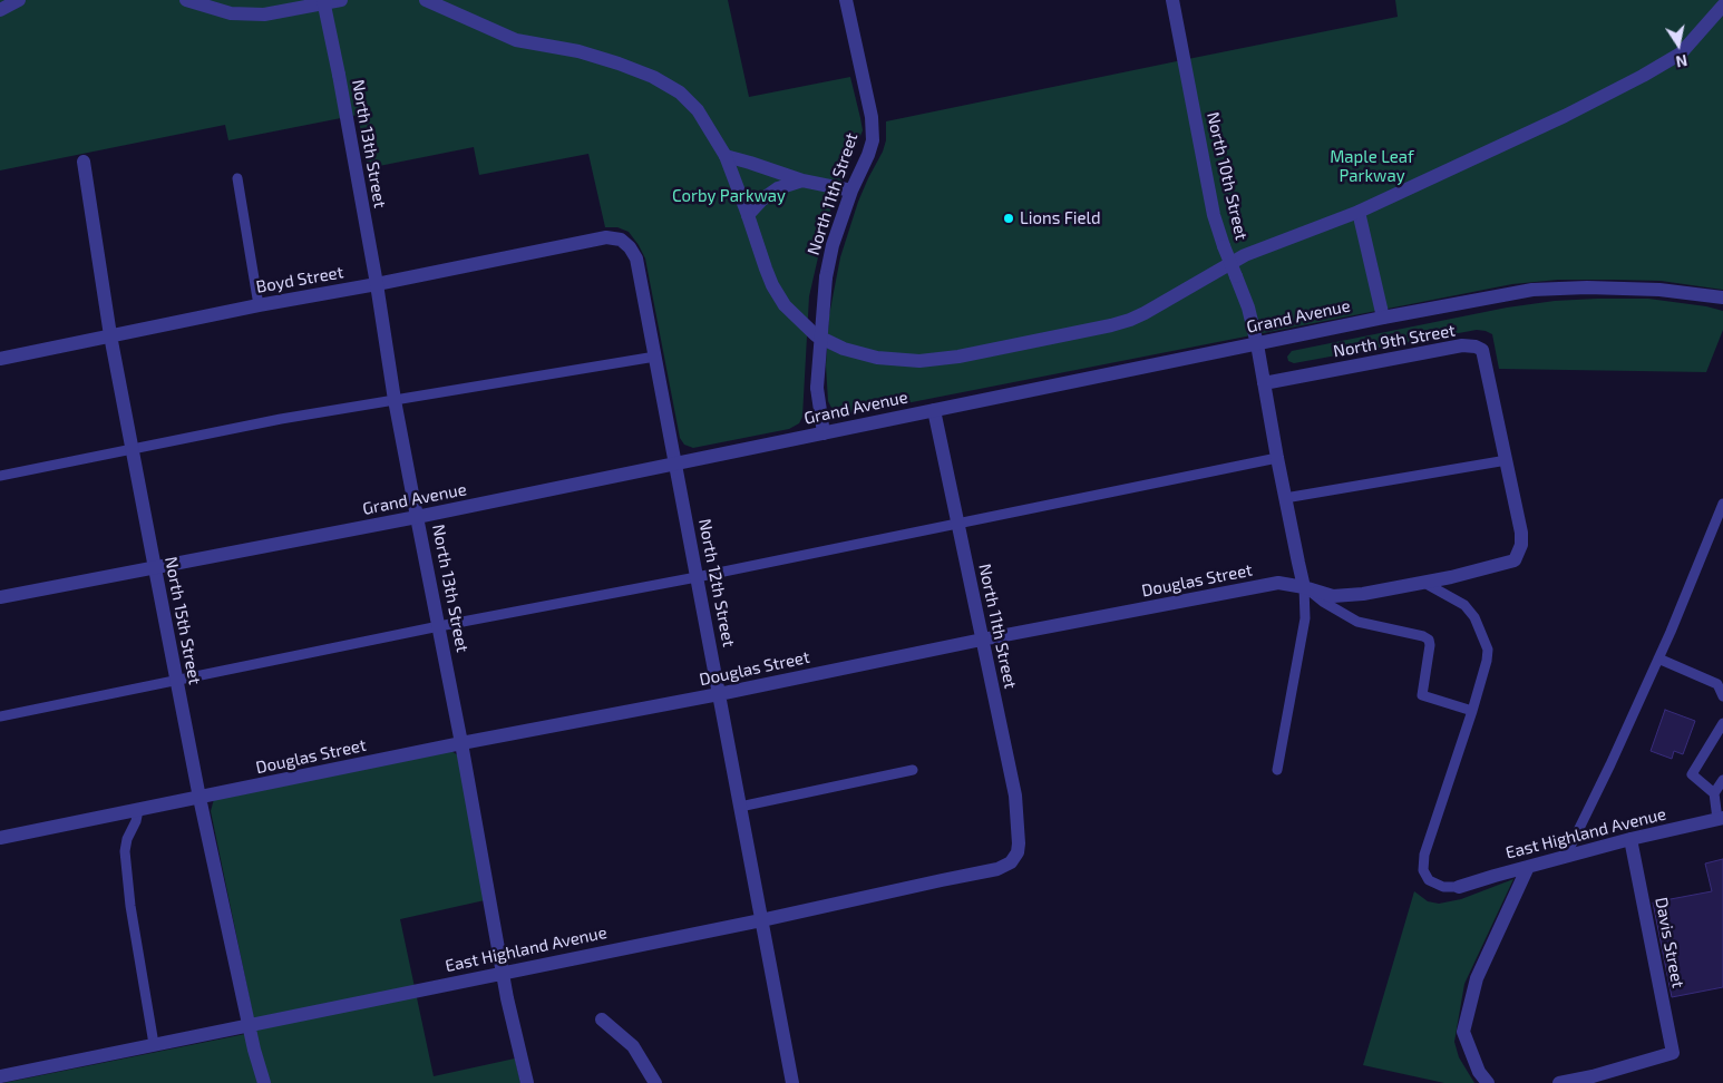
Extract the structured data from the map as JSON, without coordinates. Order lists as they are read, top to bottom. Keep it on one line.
{"streets":{"street":["North 13th Street","North 10th Street","North 11th Street","Boyd Street","Grand Avenue","North 9th Street","Douglas Street","North 12th Street","North 15th Street","East Highland Avenue","Davis Street"]},"crossings":[["North 13th Street","Boyd Street"],["North 13th Street","Grand Avenue"],["North 13th Street","Douglas Street"],["North 13th Street","East Highland Avenue"],["North 10th Street","Grand Avenue"],["North 10th Street","North 9th Street"],["North 10th Street","Douglas Street"],["North 11th Street","Grand Avenue"],["North 11th Street","Douglas Street"],["North 11th Street","East Highland Avenue"],["Boyd Street","North 12th Street"],["Boyd Street","North 15th Street"],["Grand Avenue","North 12th Street"],["Grand Avenue","North 15th Street"],["North 9th Street","Douglas Street"],["Douglas Street","North 12th Street"],["Douglas Street","North 15th Street"],["North 12th Street","East Highland Avenue"],["North 15th Street","East Highland Avenue"],["East Highland Avenue","Davis Street"]],"parks":["Maple Leaf Parkway","Corby Parkway"],"places":["Lions Field"],"north":"bottom"}
